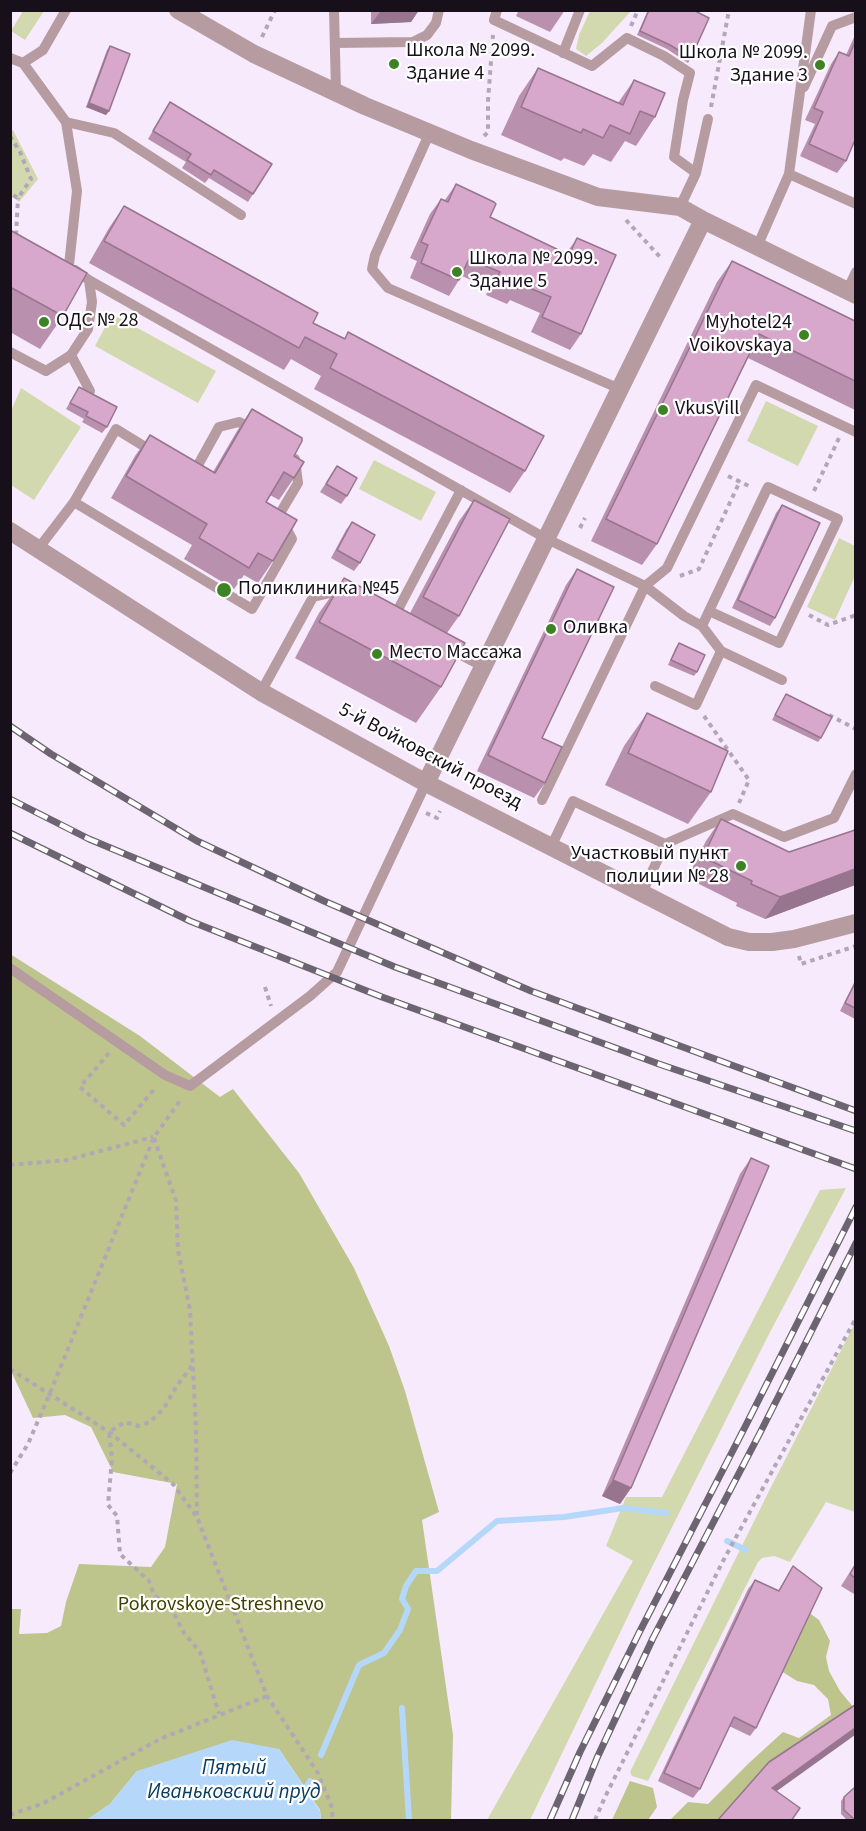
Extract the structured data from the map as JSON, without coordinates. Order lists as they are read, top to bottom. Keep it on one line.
{"streets":{"street":["5-й Войковский проезд"]},"water":["Пятый Иваньковский пруд"],"parks":["Pokrovskoye-Streshnevo"],"places":["Школа № 2099. Здание 4","Школа № 2099. Здание 3","Школа № 2099. Здание 5","ОДС № 28","Myhotel24 Voikovskaya","VkusVill","Поликлиника №45","Оливка","Место Массажа","Участковый пункт полиции № 28"]}
